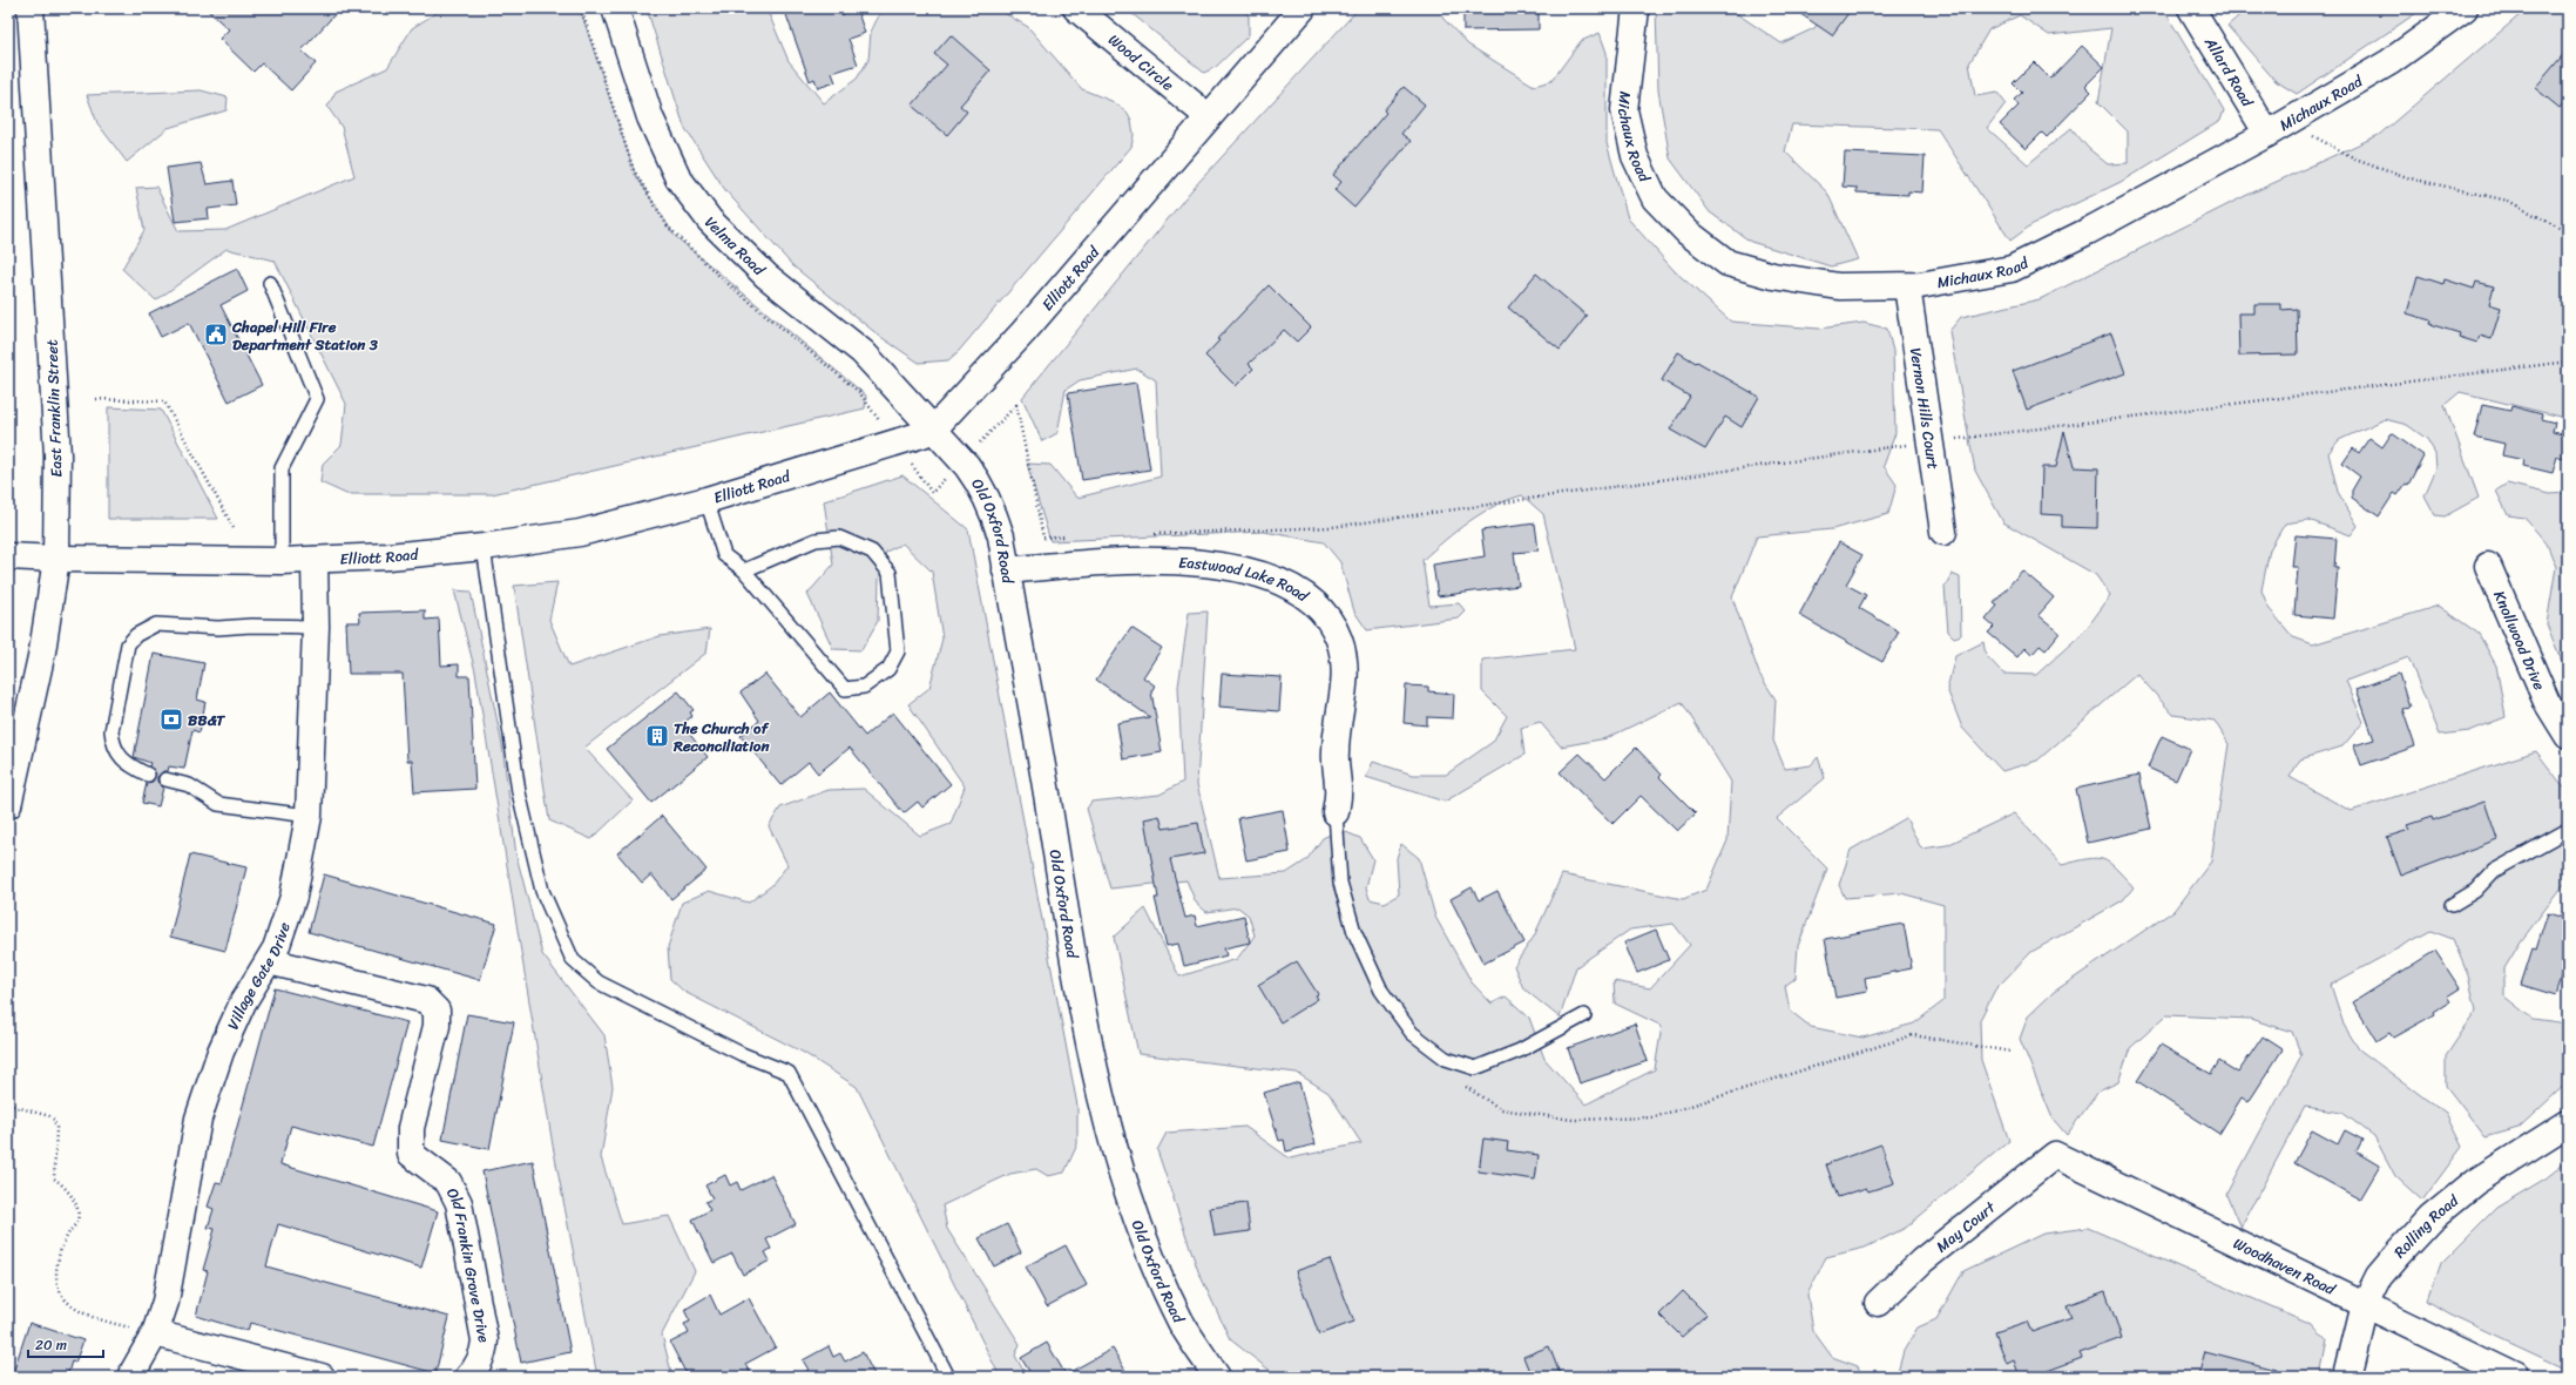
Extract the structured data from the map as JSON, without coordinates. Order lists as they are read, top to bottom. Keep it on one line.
{"streets":{"street":["Wood Circle","Allard Road","Michaux Road","Velma Road","Elliott Road","East Franklin Street","Vernon Hills Court","Old Oxford Road","Eastwood Lake Road","Knollwood Drive","Village Gate Drive","May Court","Rolling Road","Old Frankin Grove Drive","Woodhaven Road"]},"crossings":[["Wood Circle","Elliott Road"],["Allard Road","Michaux Road"],["Michaux Road","Vernon Hills Court"],["Velma Road","Elliott Road"],["Velma Road","Old Oxford Road"],["Elliott Road","East Franklin Street"],["Elliott Road","Old Oxford Road"],["Elliott Road","Village Gate Drive"],["Old Oxford Road","Eastwood Lake Road"],["Village Gate Drive","Old Frankin Grove Drive"],["May Court","Woodhaven Road"],["Rolling Road","Woodhaven Road"]],"places":{"public building":["Chapel Hill Fire Department Station 3"],"bank":["BB&T"],"building":["The Church of Reconciliation"]},"scale_bar":"20 m"}
